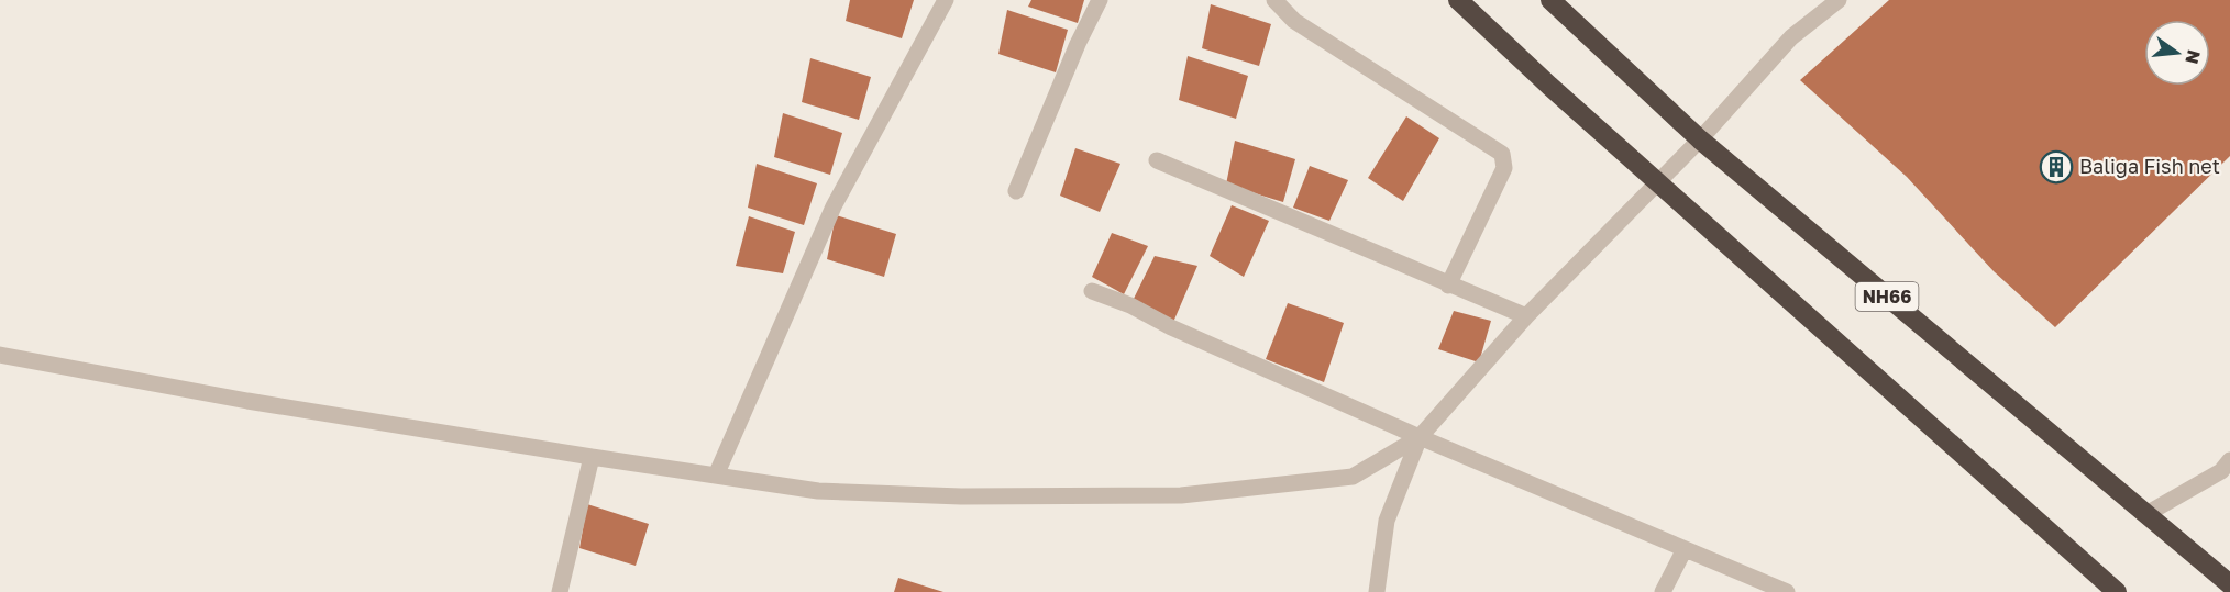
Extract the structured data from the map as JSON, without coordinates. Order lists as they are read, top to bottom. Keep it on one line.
{"streets":{"highway":["NH66"]},"places":{"building":["Baliga Fish net"]},"north":"right"}
